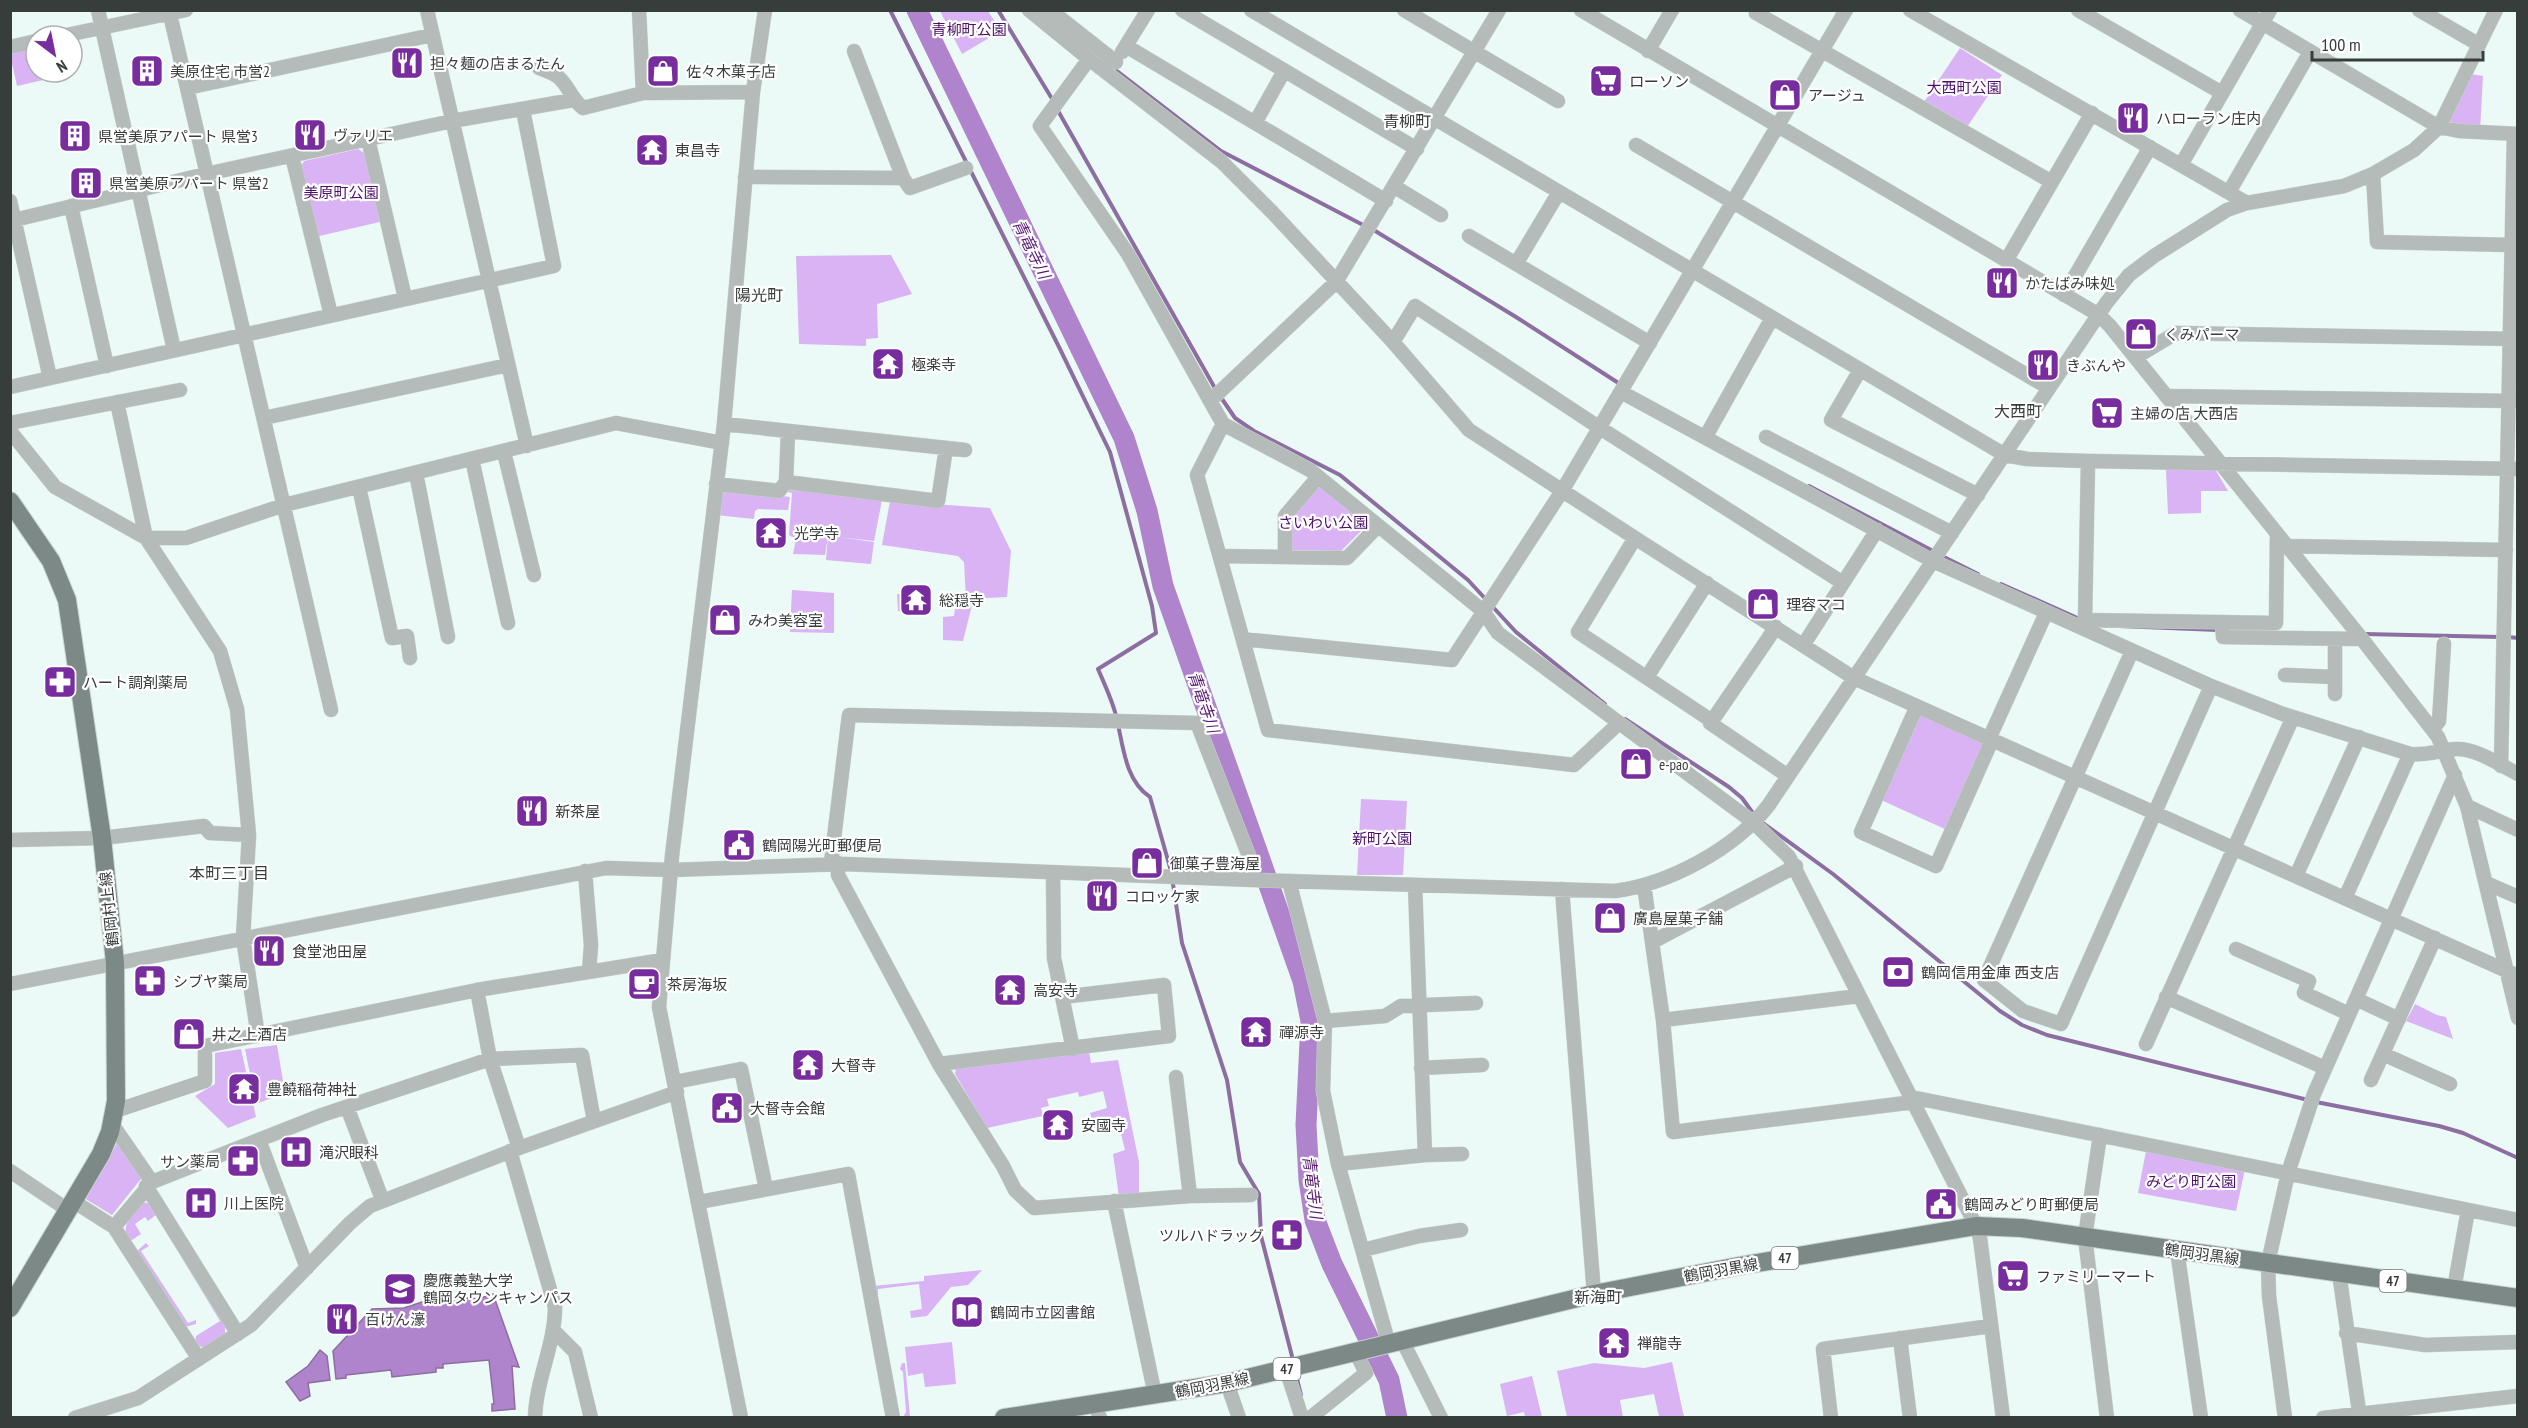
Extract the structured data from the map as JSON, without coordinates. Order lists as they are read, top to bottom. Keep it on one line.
{"streets":{"main road":["鶴岡村上線","鶴岡羽黒線","47"]},"districts":["青柳町","陽光町","大西町","本町三丁目","新海町"],"water":["青竜寺川"],"parks":["青柳町公園","大西町公園","美原町公園","さいわい公園","新町公園","みどり町公園"],"places":{"restaurant":["担々麺の店まるたん","ハローラン庄内","ヴァリエ","かたばみ味処","きぶんや","新茶屋","コロッケ家","食堂池田屋","百けん濠"],"building":["美原住宅 市営2","県営美原アパート 県営3","県営美原アパート 県営2"],"shop":["佐々木菓子店","アージュ","くみパーマ","理容マコ","みわ美容室","e-pao","御菓子豊海屋","廣島屋菓子舗","井之上酒店"],"supermarket":["ローソン","主婦の店 大西店","ファミリーマート"],"temple":["東昌寺","極楽寺","光学寺","総穏寺","高安寺","禪源寺","大督寺","豊饒稲荷神社","安國寺","禅龍寺"],"pharmacy":["ハート調剤薬局","シブヤ薬局","サン薬局","ツルハドラッグ"],"public building":["鶴岡陽光町郵便局","大督寺会館","鶴岡みどり町郵便局"],"bank":["鶴岡信用金庫 西支店"],"cafe":["茶房海坂"],"hospital":["滝沢眼科","川上医院"],"school or university":["慶應義塾大学 鶴岡タウンキャンパス"],"library":["鶴岡市立図書館"]},"scale_bar":"100 m","north":"bottom right"}
